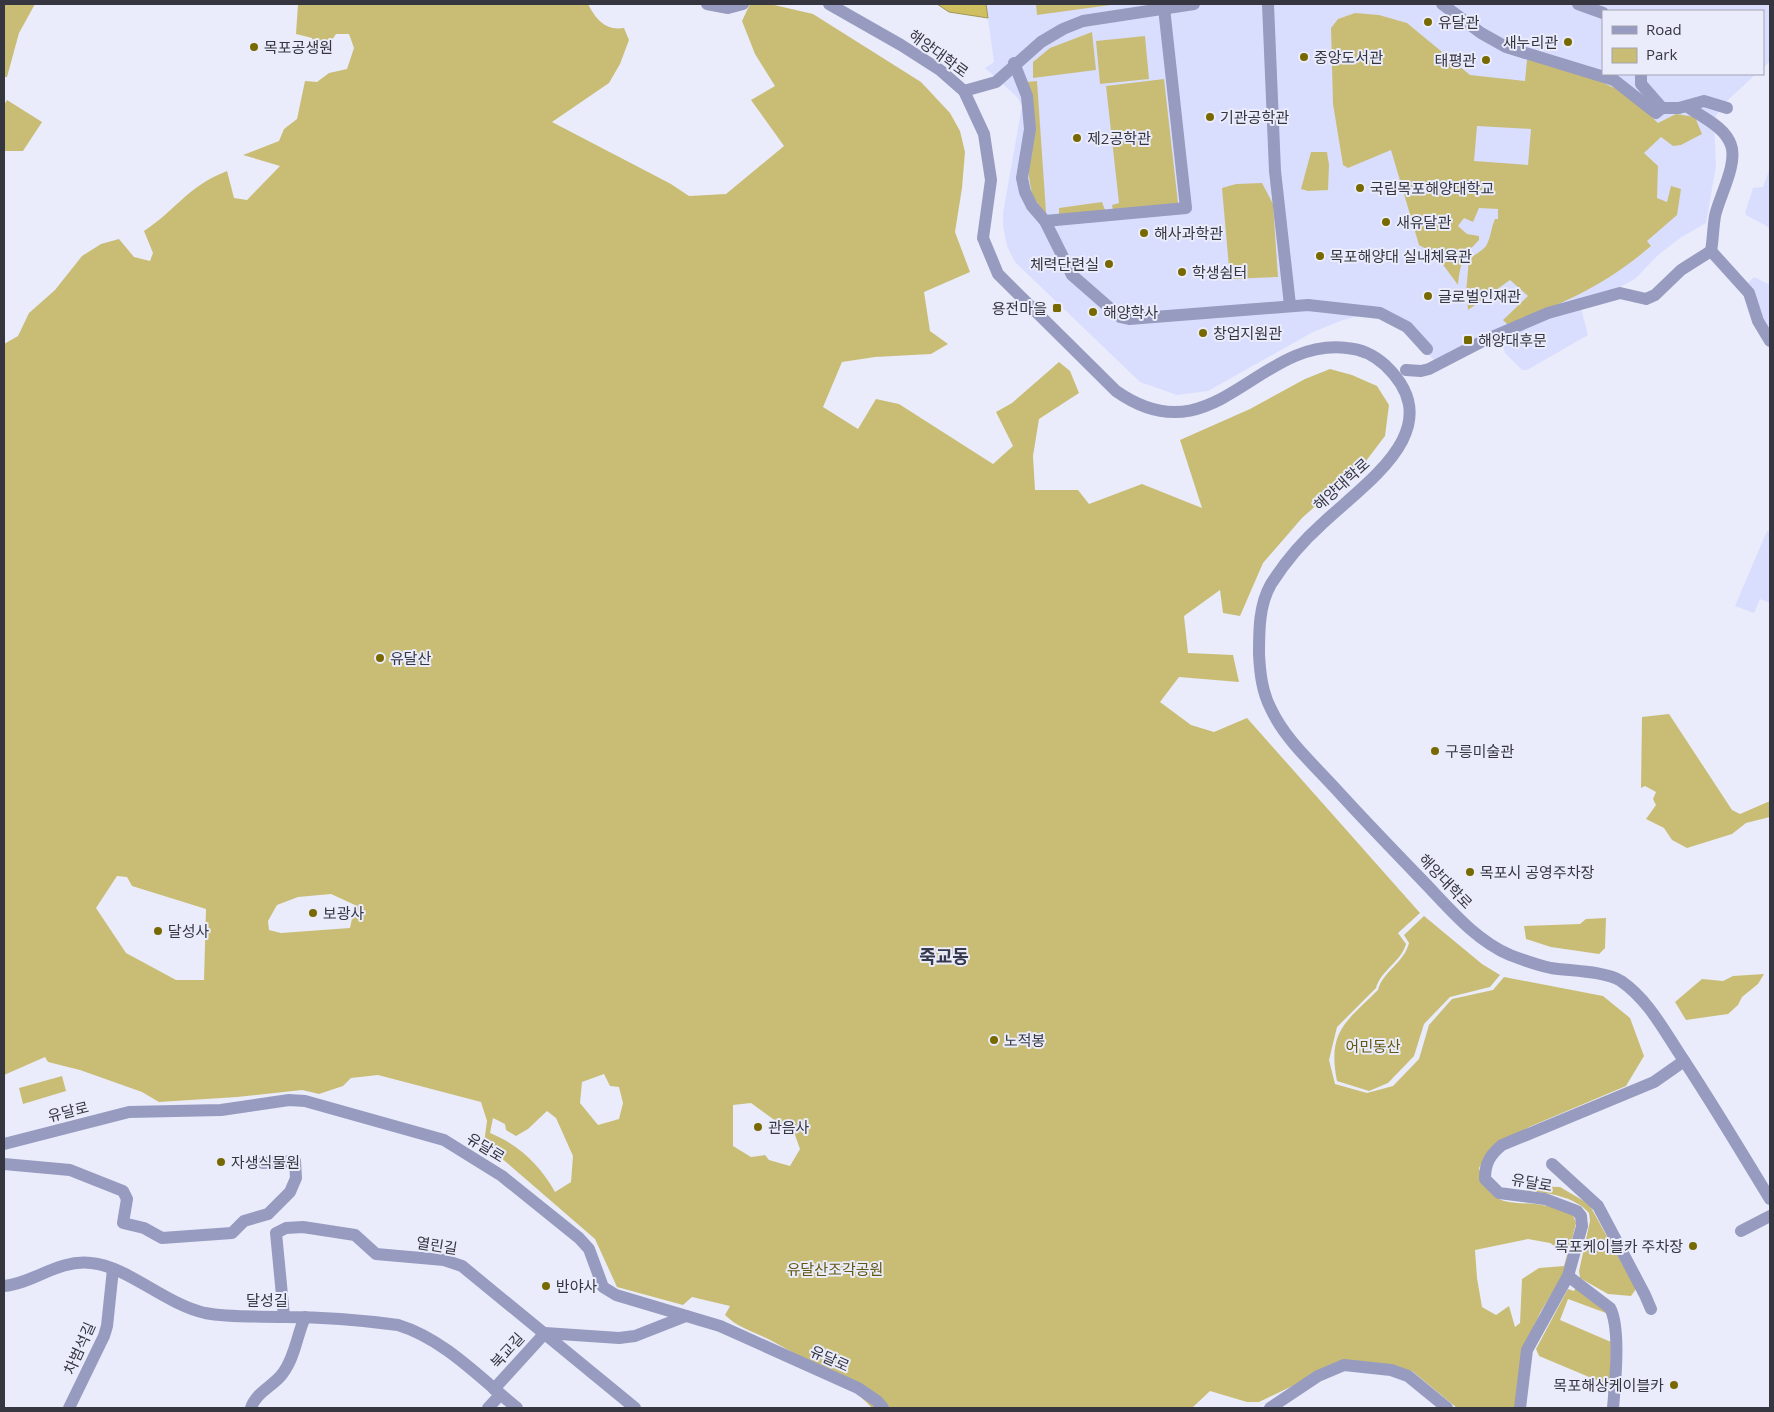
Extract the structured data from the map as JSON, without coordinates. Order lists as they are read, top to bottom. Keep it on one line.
{"streets":{"street":["해양대학로","유달로","열린길","달성길","차범석길","북교길"]},"crossings":[["해양대학로","유달로"],["열린길","달성길"],["열린길","북교길"],["달성길","차범석길"],["달성길","북교길"]],"districts":["죽교동"],"parks":["어민동산","유달산조각공원"],"places":{"other":["유달관","새누리관","목포공생원","중앙도서관","태평관","기관공학관","제2공학관","국립목포해양대학교","새유달관","해사과학관","목포해양대 실내체육관","체력단련실","학생쉼터","글로벌인재관","해양학사","창업지원관","유달산","구릉미술관","목포시 공영주차장","보광사","달성사","노적봉","관음사","자생식물원","목포케이블카 주차장","반야사","목포해상케이블카"],"transit":["용전마을","해양대후문"]},"legend":["Road","Park"]}
